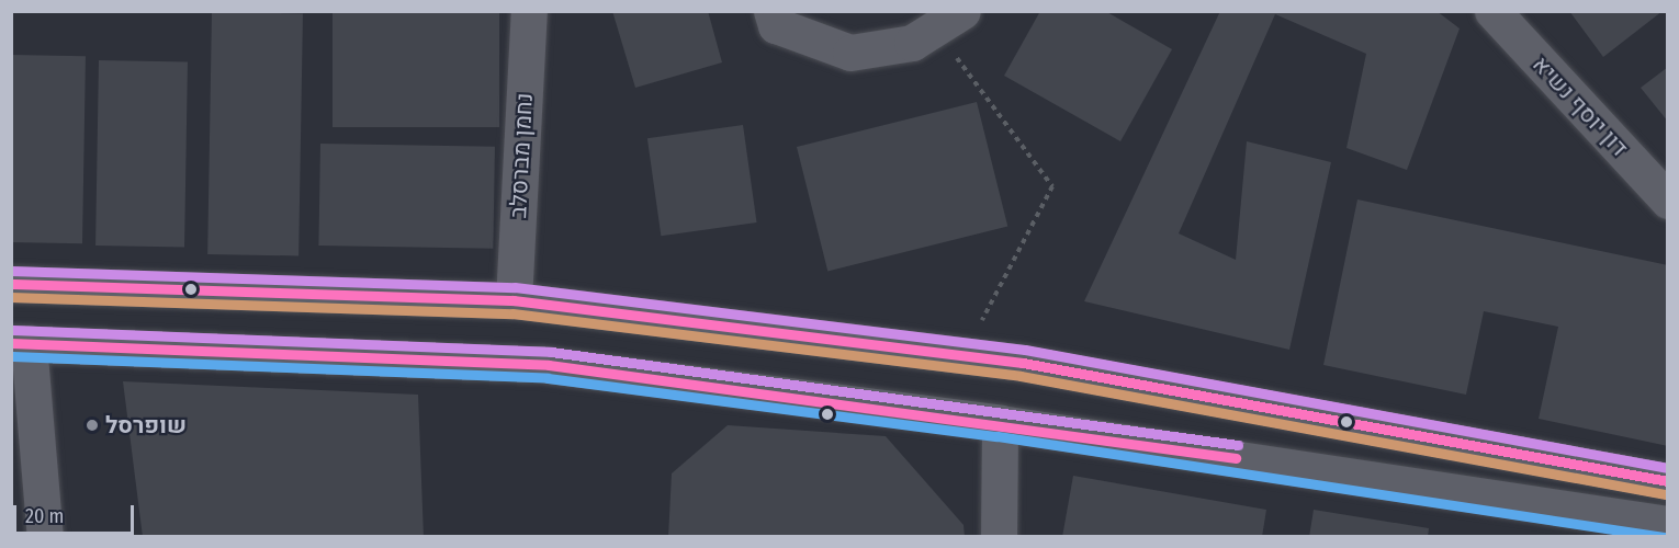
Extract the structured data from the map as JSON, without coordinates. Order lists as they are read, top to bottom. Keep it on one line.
{"streets":{"street":["דון יוסף נשיא","נחמן מברסלב"]},"places":["שופרסל"],"scale_bar":"20 m"}
